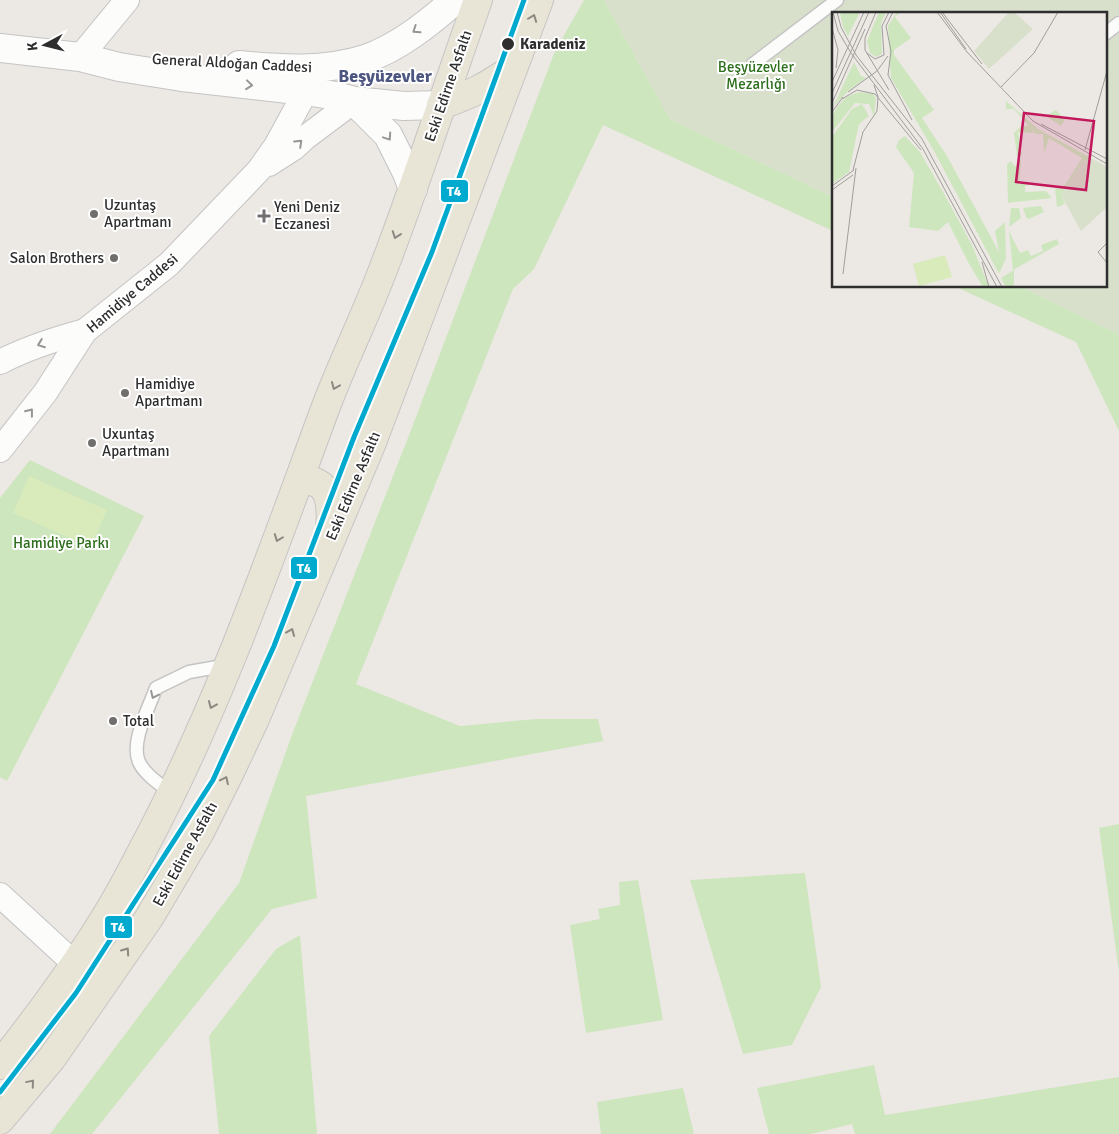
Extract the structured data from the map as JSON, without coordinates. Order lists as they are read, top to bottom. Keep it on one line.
{"streets":{"main road":["General Aldoğan Caddesi","Eski Edirne Asfaltı"],"street":["Hamidiye Caddesi"]},"crossings":[["General Aldoğan Caddesi","Eski Edirne Asfaltı"]],"one_way":["Hamidiye Caddesi"],"districts":["Beşyüzevler"],"parks":["Beşyüzevler Mezarlığı","Hamidiye Parkı"],"places":{"other":["Karadeniz","Uzuntaş Apartmanı","Salon Brothers","Hamidiye Apartmanı","Uxuntaş Apartmanı","Total"],"health":["Yeni Deniz Eczanesi"]},"lines":["transit line T4"],"north":"left"}
